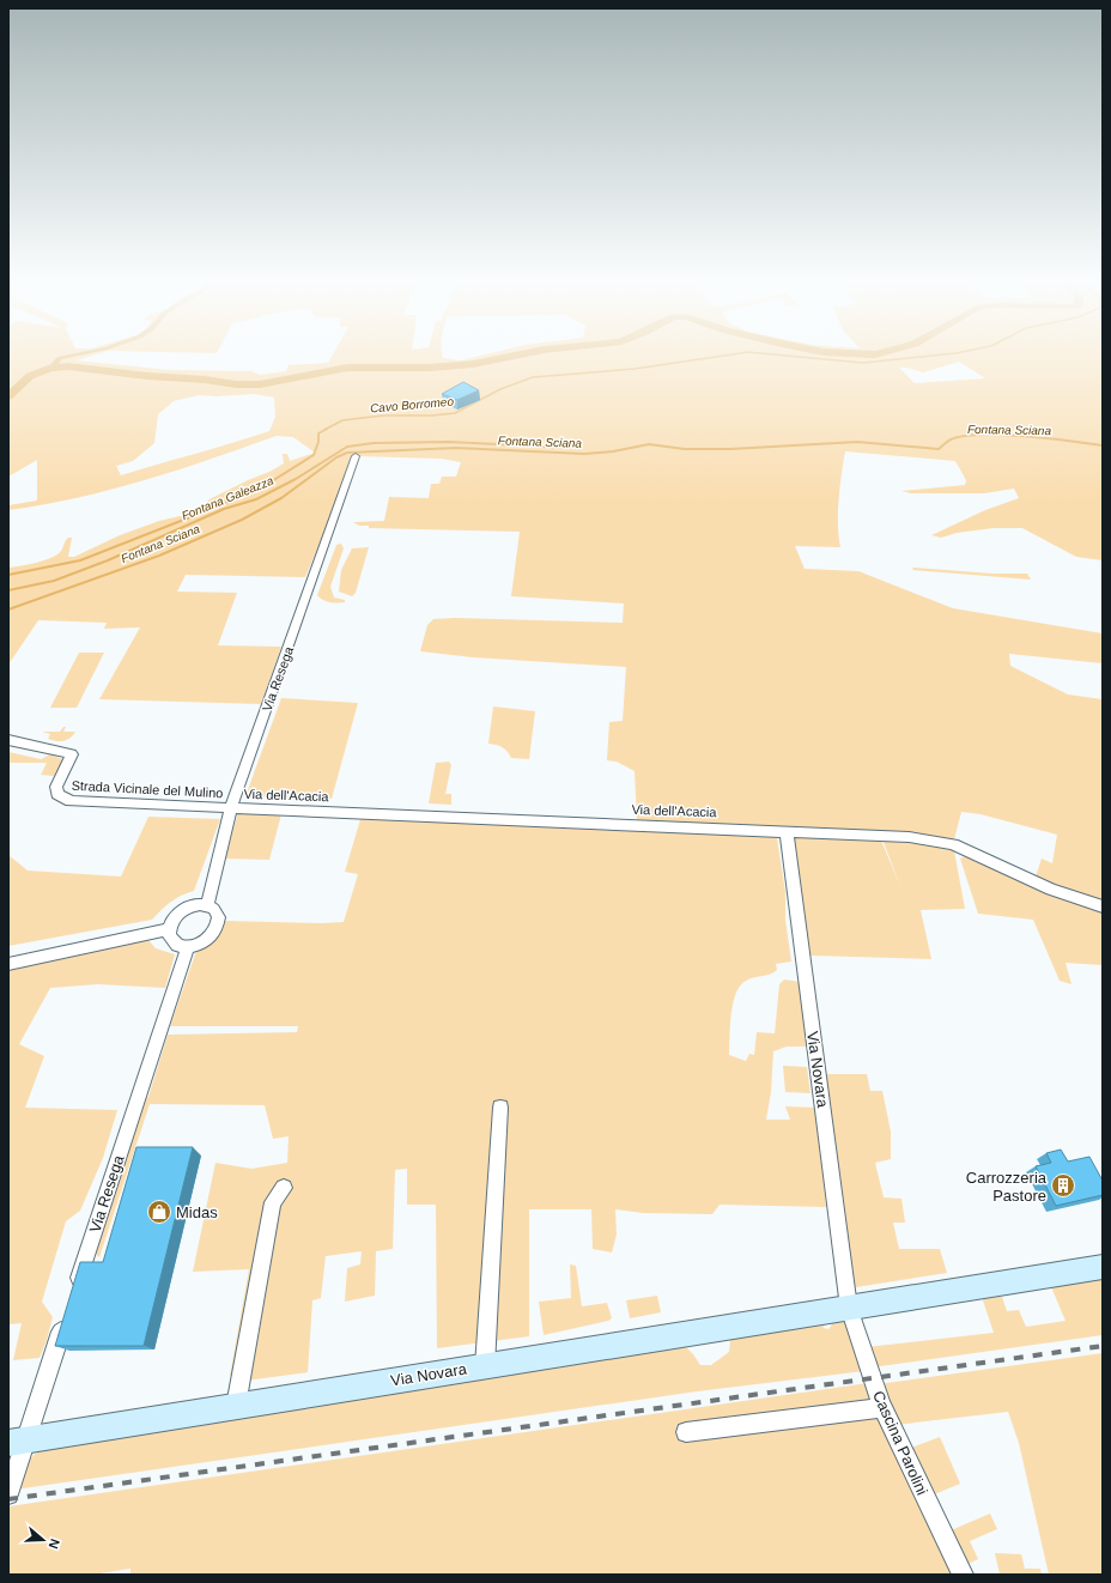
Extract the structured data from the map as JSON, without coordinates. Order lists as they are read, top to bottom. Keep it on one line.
{"streets":{"main road":["Via Novara"],"street":["Via Resega","Strada Vicinale del Mulino","Via dell'Acacia","Cascina Parolini"]},"crossings":[["Via Resega","Strada Vicinale del Mulino"],["Via Resega","Via dell'Acacia"],["Strada Vicinale del Mulino","Via dell'Acacia"],["Via dell'Acacia","Via Novara"],["Via Novara","Cascina Parolini"]],"water":["Cavo Borromeo","Fontana Sciana","Fontana Galeazza"],"places":{"building":["Carrozzeria Pastore"],"shop":["Midas"]},"north":"right"}
